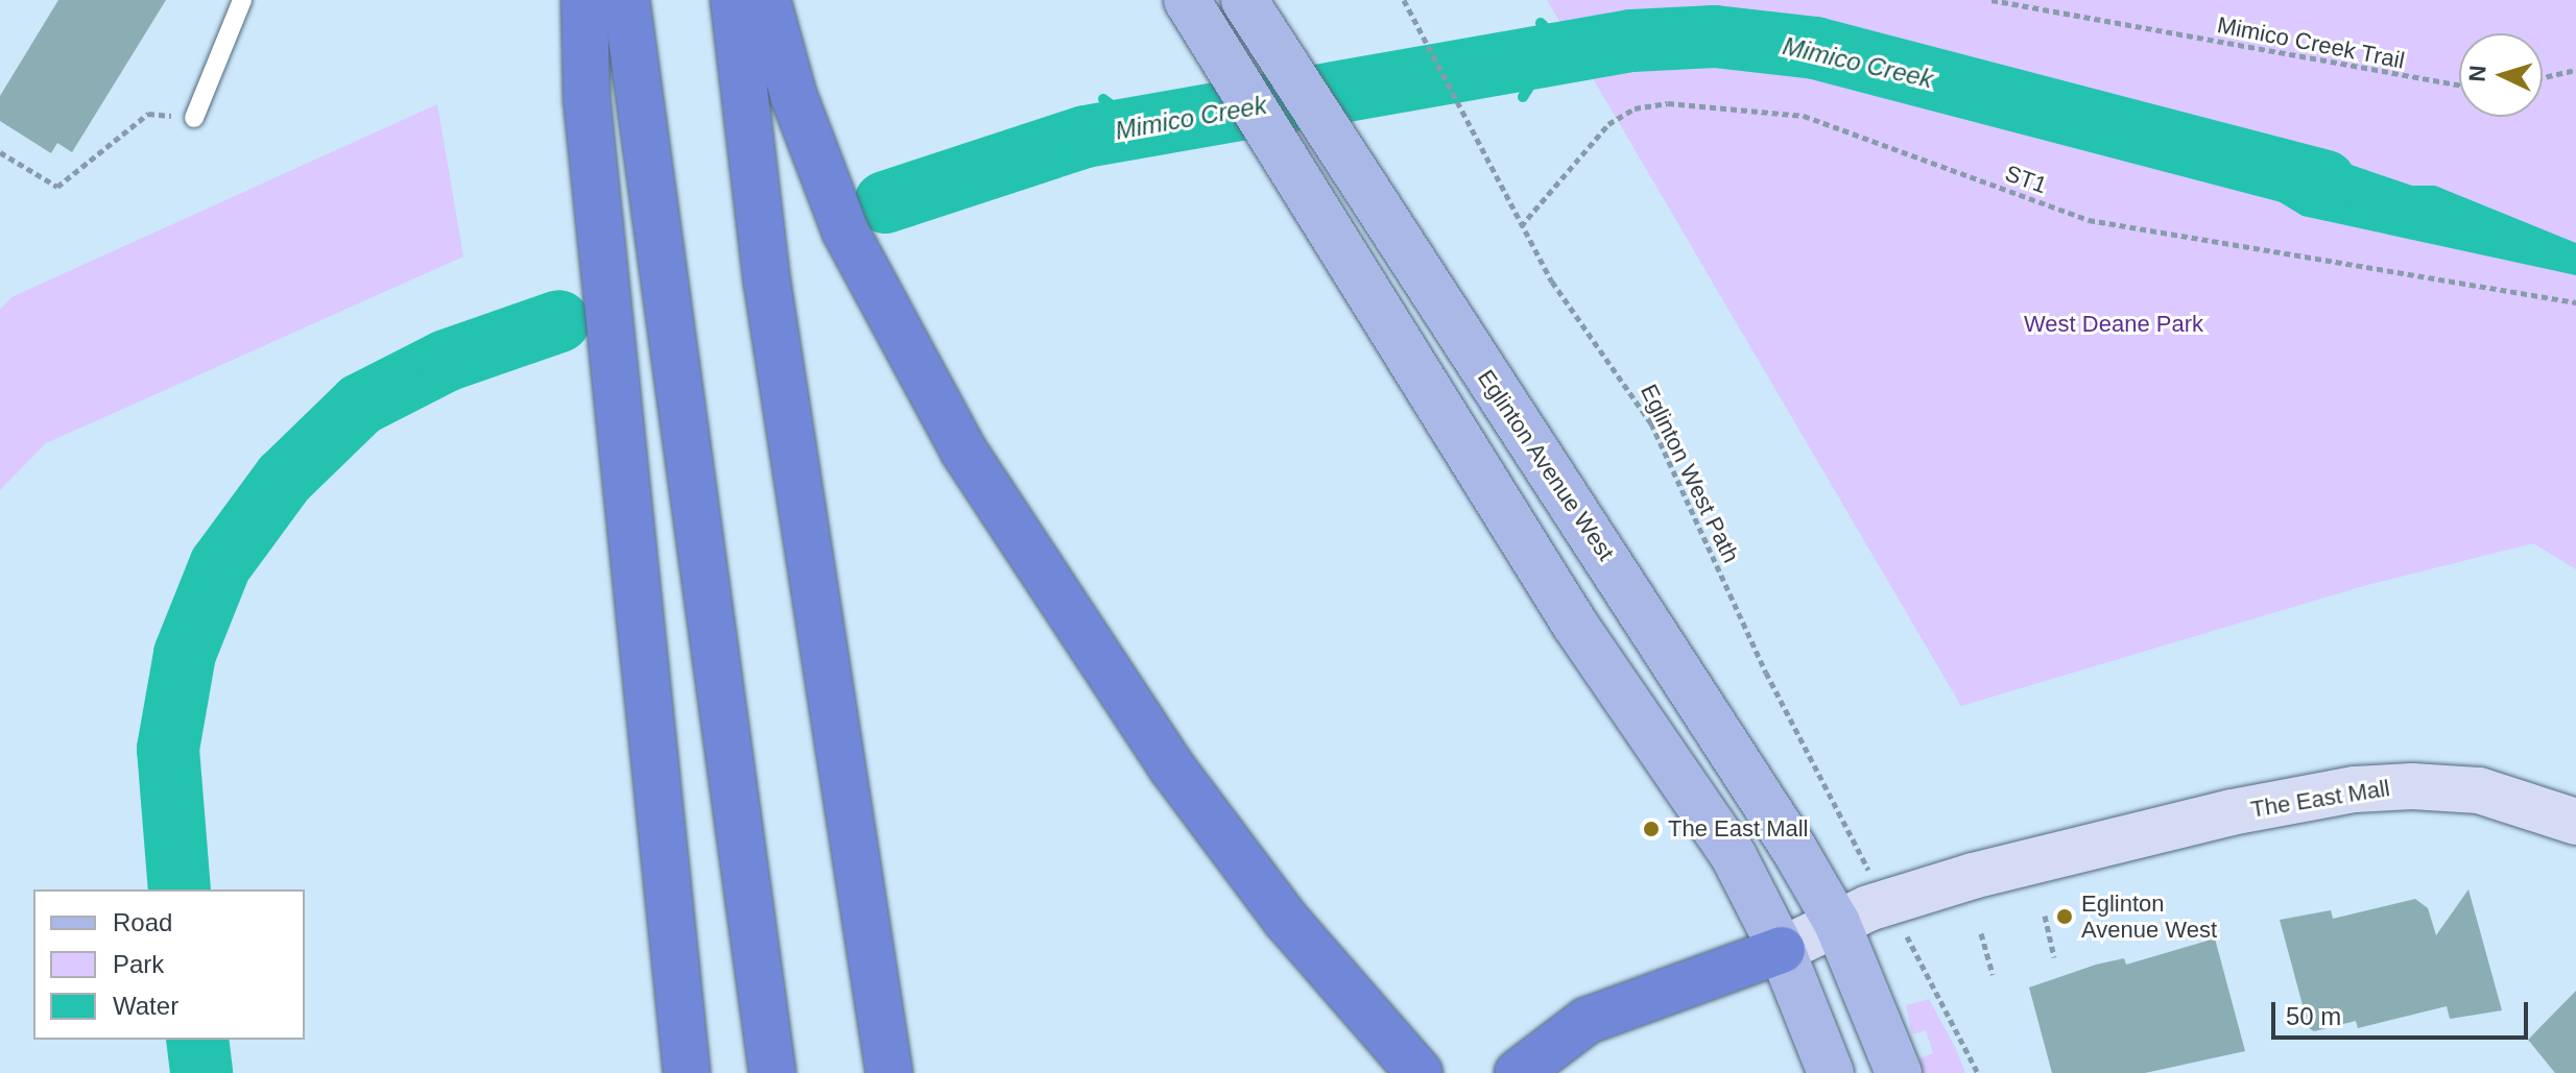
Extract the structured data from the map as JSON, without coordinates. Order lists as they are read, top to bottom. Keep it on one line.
{"streets":{"main road":["Eglinton Avenue West","The East Mall"],"path":["Mimico Creek Trail","ST1","Eglinton West Path"]},"crossings":[["ST1","Eglinton West Path"],["Eglinton Avenue West","The East Mall"]],"water":["Mimico Creek"],"parks":["West Deane Park"],"places":["The East Mall","Eglinton Avenue West"],"legend":["Road","Park","Water"],"scale_bar":"50 m","north":"left"}
